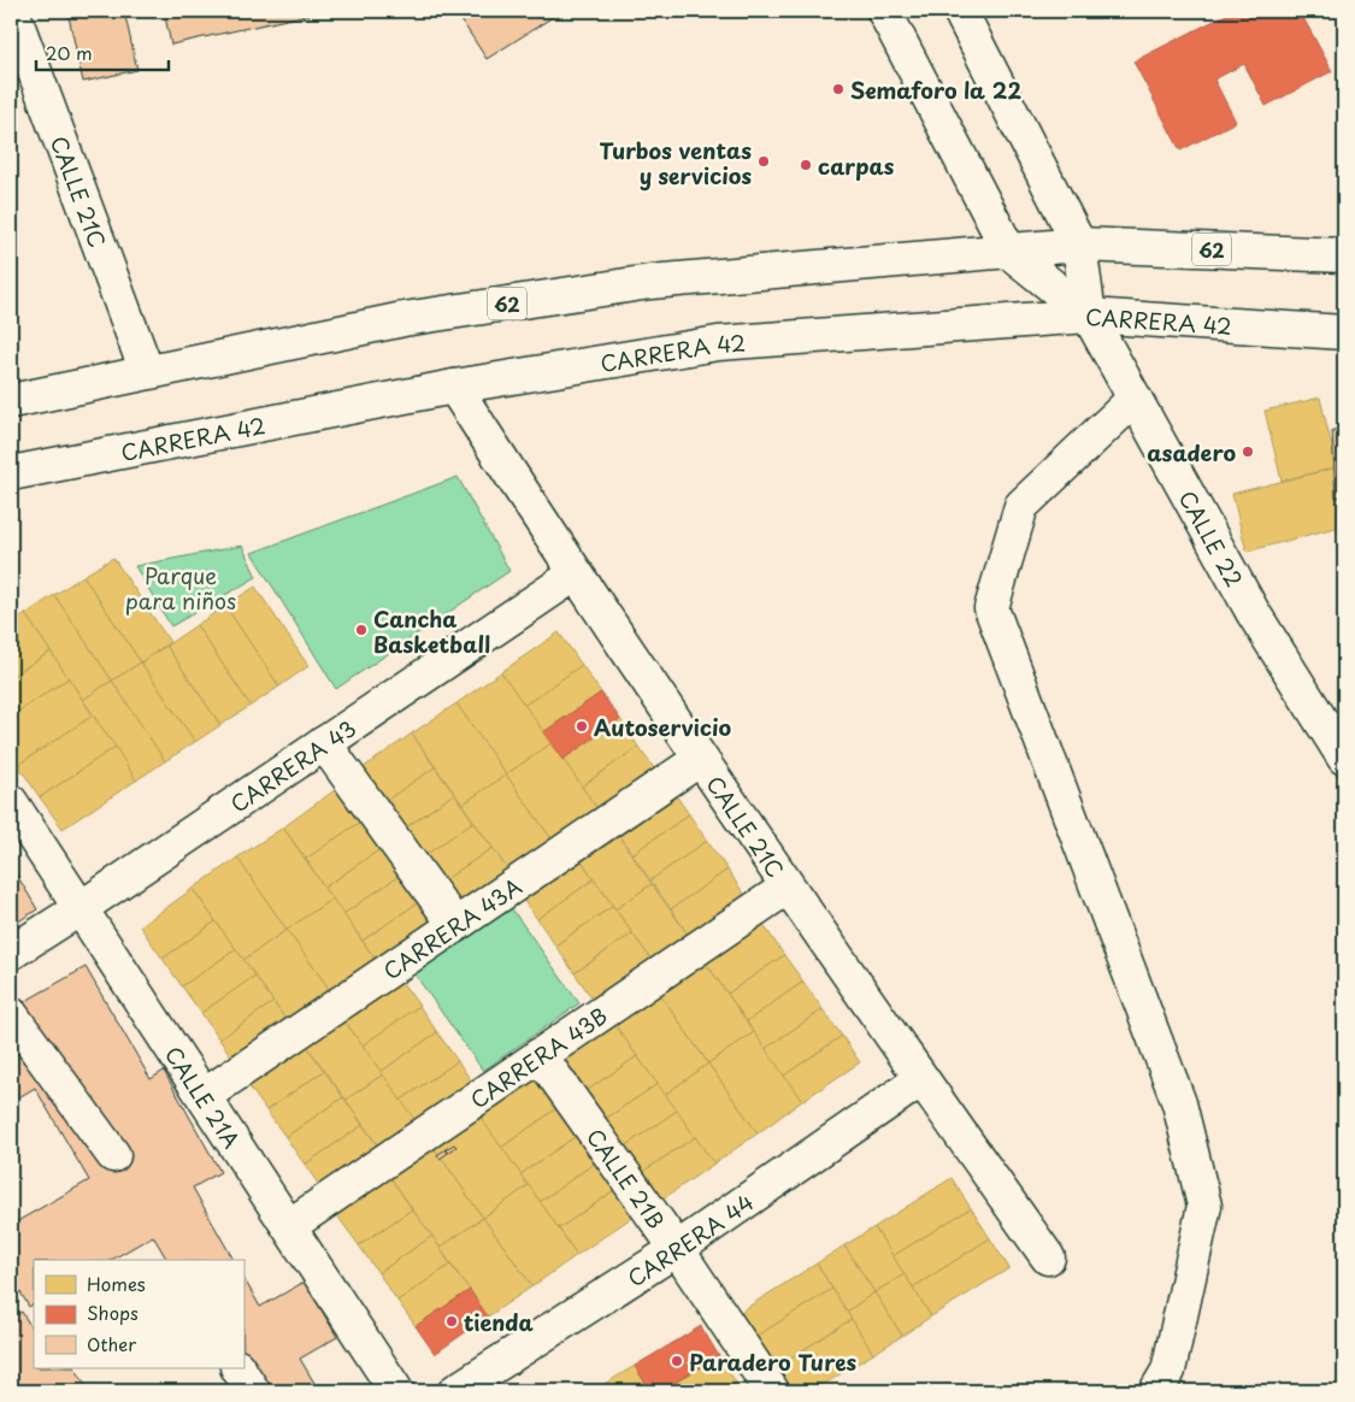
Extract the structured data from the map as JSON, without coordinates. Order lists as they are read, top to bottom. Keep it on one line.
{"streets":{"main road":["CALLE 21C","62","CARRERA 42","CALLE 22","CARRERA 43","CARRERA 43A","CARRERA 43B","CALLE 21A","CALLE 21B","CARRERA 44"]},"crossings":[["CALLE 21C","62"],["CALLE 21C","CARRERA 42"],["CALLE 21C","CARRERA 43"],["CALLE 21C","CARRERA 43A"],["CALLE 21C","CARRERA 43B"],["CALLE 21C","CARRERA 44"],["CARRERA 42","CALLE 22"],["CARRERA 43","CALLE 21A"],["CARRERA 43A","CALLE 21A"],["CARRERA 43B","CALLE 21A"],["CARRERA 43B","CALLE 21B"],["CALLE 21B","CARRERA 44"]],"parks":["Parque para niños"],"places":["Semaforo la 22","Turbos ventas y servicios","carpas","asadero","Cancha Basketball","Autoservicio","tienda","Paradero Tures"],"legend":["Homes","Shops","Other"],"scale_bar":"20 m"}
